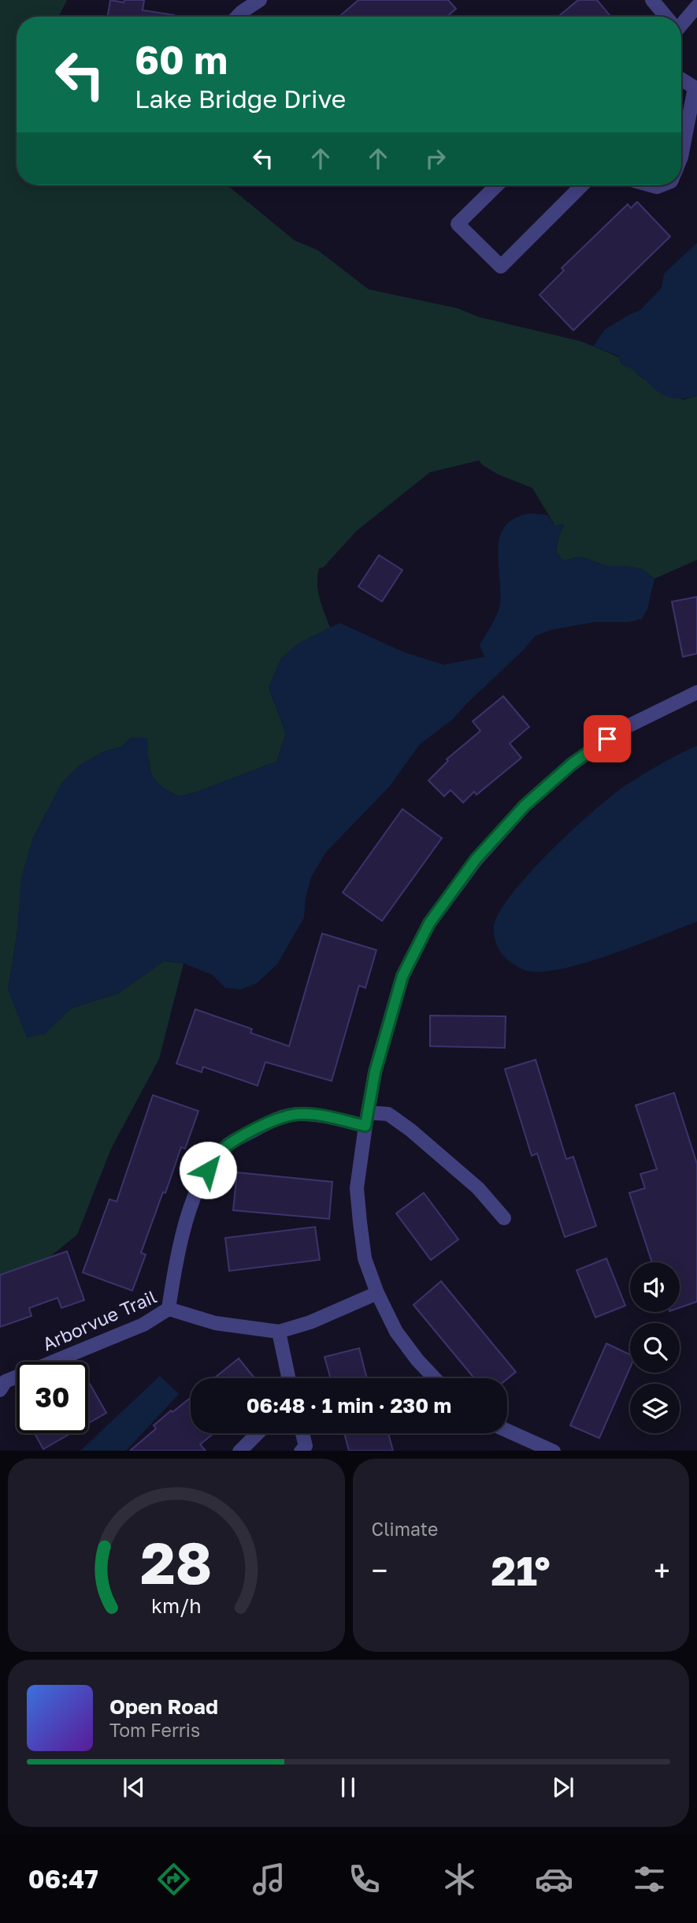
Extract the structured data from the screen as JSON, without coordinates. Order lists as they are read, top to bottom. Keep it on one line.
{"streets":{"street":["Arborvue Trail"]},"page":{"turn":["60 m","Lake Bridge Drive"],"limit":"30","trip":"06:48 · 1 min · 230 m","tile":"Climate","heat":["−","21°","+"],"song":["Open Road","Tom Ferris"],"tabs":"06:47","gauge":["28","km/h"]}}
